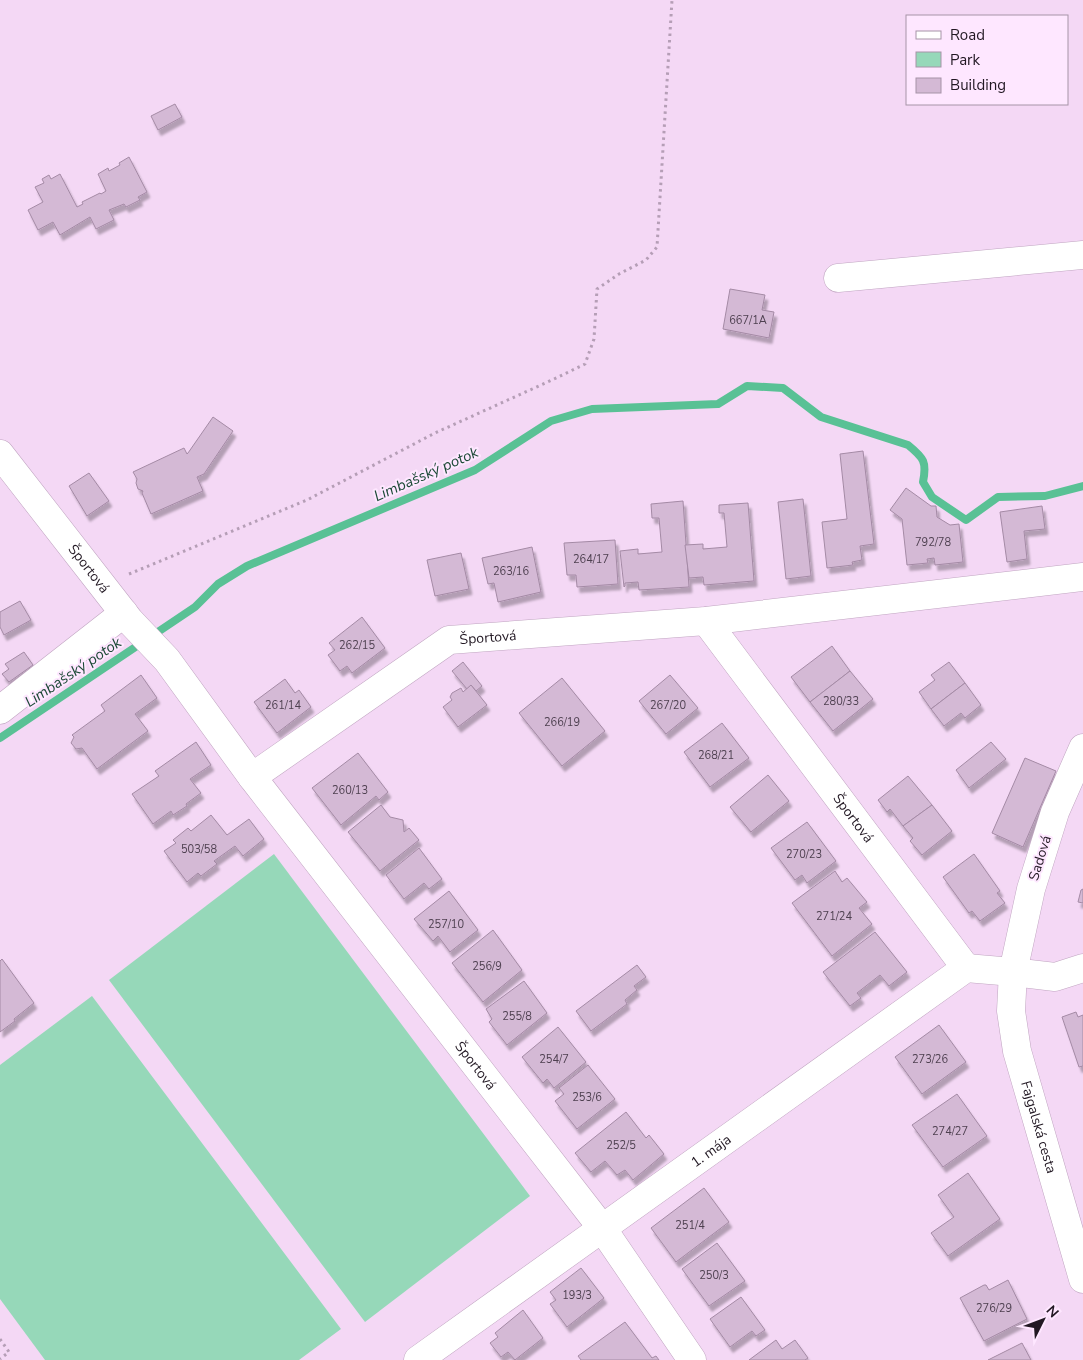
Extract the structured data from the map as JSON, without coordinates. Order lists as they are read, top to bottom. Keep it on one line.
{"streets":{"street":["Športová","Sadová","Fajgalská cesta","1. mája"]},"crossings":[["Športová","1. mája"],["Sadová","Fajgalská cesta"]],"water":["Limbašský potok"],"house_numbers":["667/1A","792/78","264/17","263/16","262/15","280/33","261/14","267/20","266/19","268/21","260/13","503/58","270/23","271/24","257/10","256/9","255/8","254/7","273/26","253/6","274/27","252/5","251/4","250/3","193/3","276/29"],"legend":["Road","Park","Building"],"north":"top right"}
